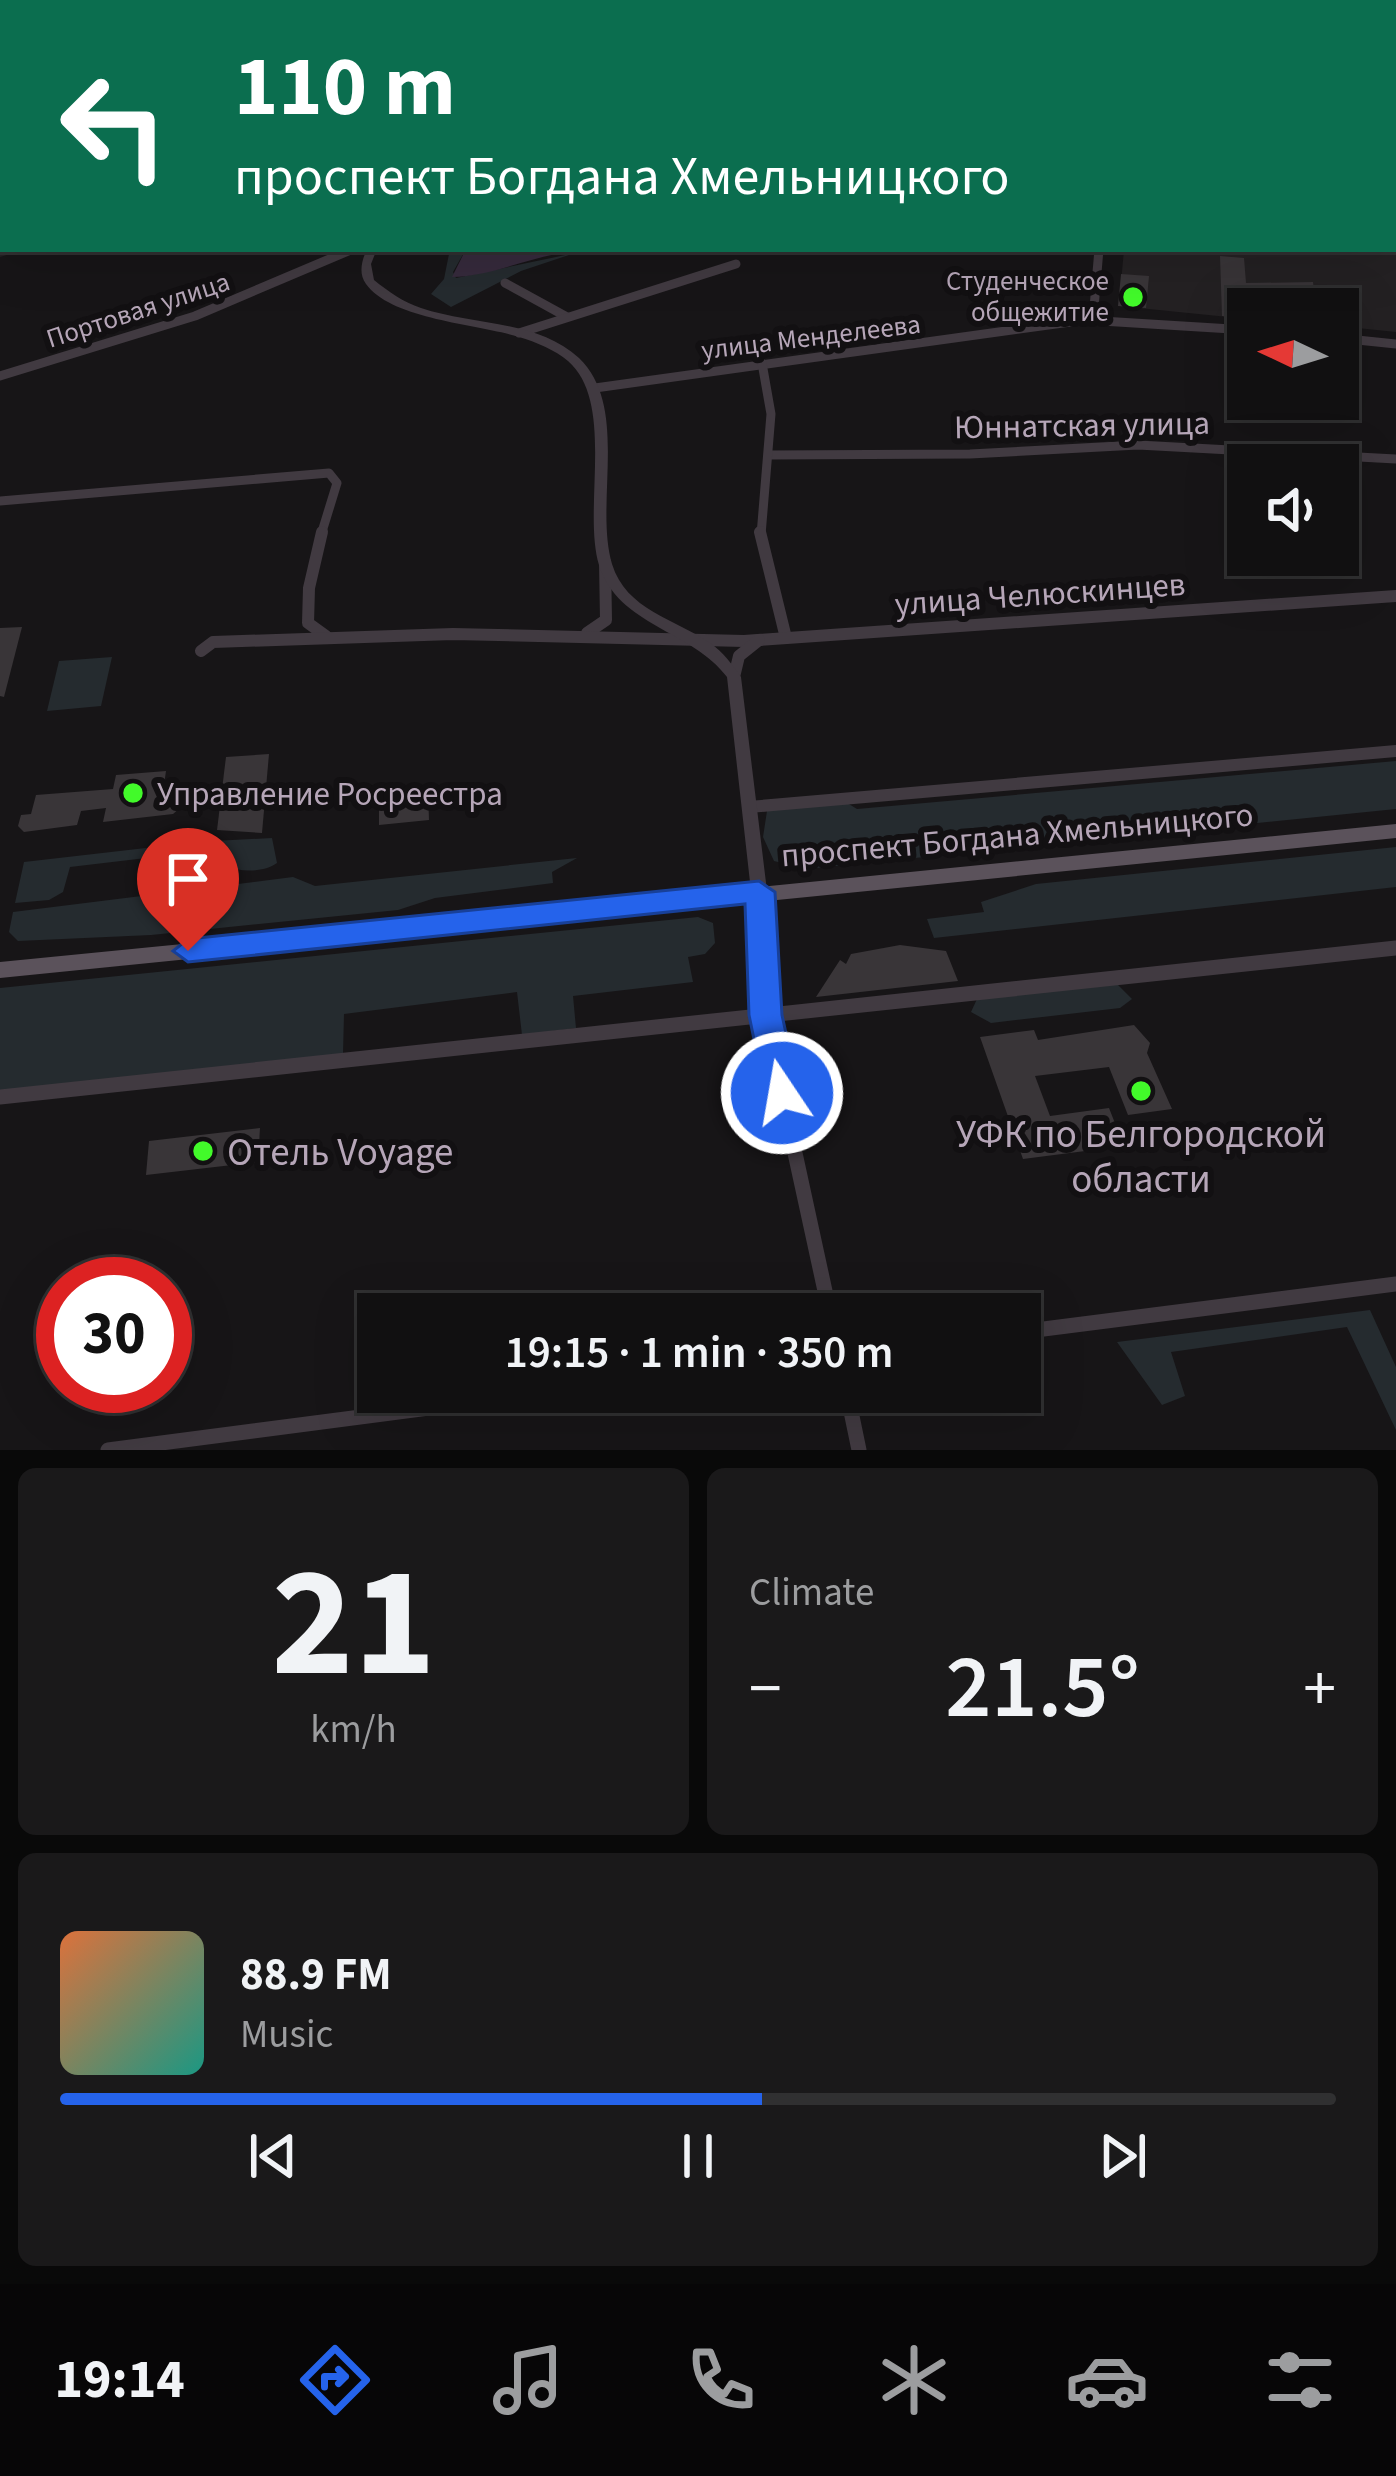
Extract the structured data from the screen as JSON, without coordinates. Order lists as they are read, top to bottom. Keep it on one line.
{"streets":{"main road":["проспект Богдана Хмельницкого"],"street":["Портовая улица","улица Менделеева","Юннатская улица","улица Челюскинцев"]},"places":["Студенческое общежитие","Управление Росреестра","УФК по Белгородской области","Отель Voyage"],"north":"left","page":{"turn":["110 m","проспект Богдана Хмельницкого"],"limit":"30","trip":"19:15 · 1 min · 350 m","tile":[["21","km/h"],"Climate"],"heat":["−","21.5°","+"],"song":["88.9 FM","Music"],"tabs":"19:14"}}
